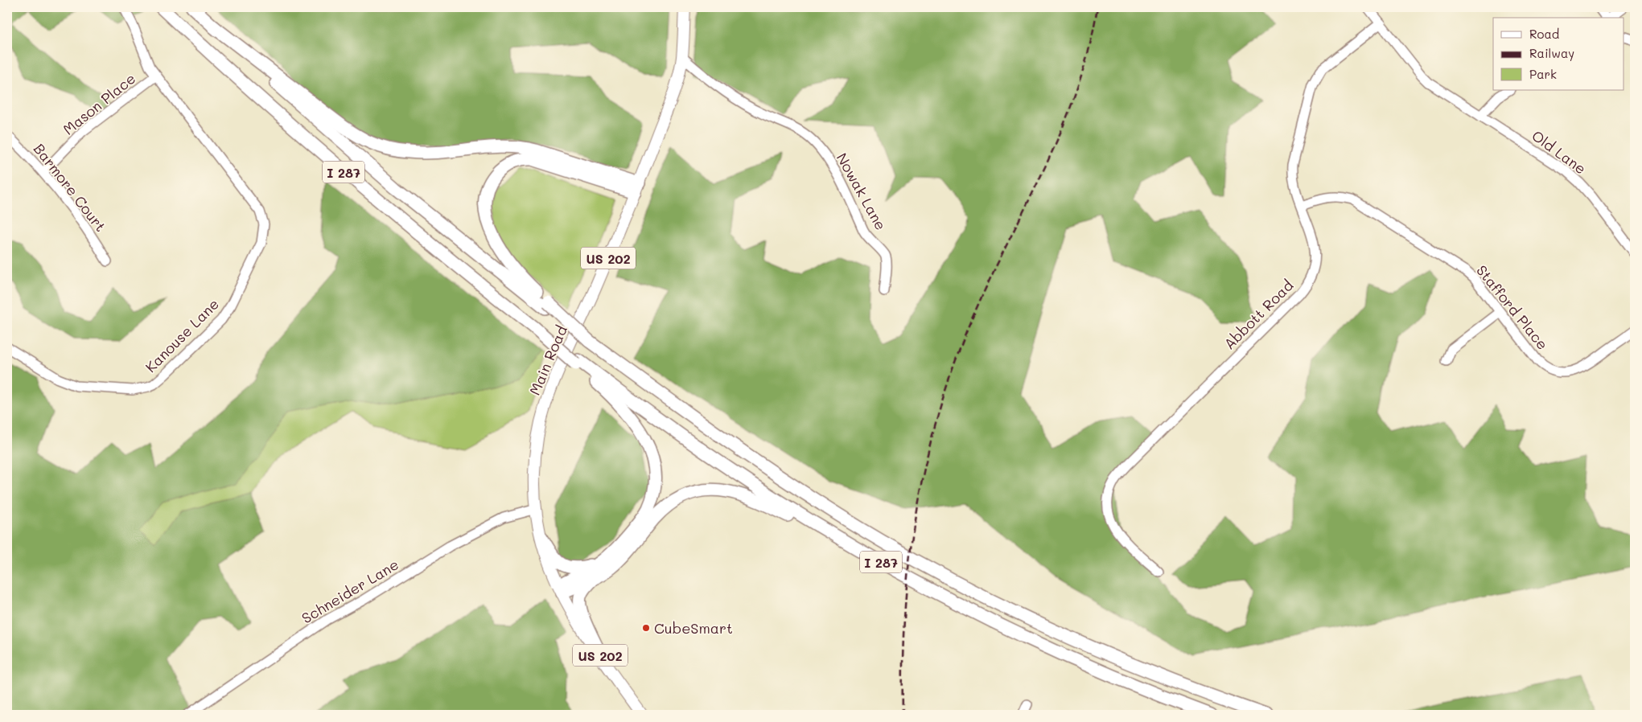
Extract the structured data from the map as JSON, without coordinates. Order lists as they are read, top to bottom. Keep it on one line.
{"streets":{"highway":["I 287"],"main road":["US 202","Main Road"],"street":["Mason Place","Old Lane","Barmore Court","Nowak Lane","Stafford Place","Abbott Road","Kanouse Lane","Schneider Lane"]},"crossings":[["Mason Place","Barmore Court"],["Mason Place","Kanouse Lane"],["Old Lane","Abbott Road"],["Nowak Lane","Main Road"],["Stafford Place","Abbott Road"],["Main Road","Schneider Lane"]],"places":["CubeSmart"],"legend":["Road","Railway","Park"]}
